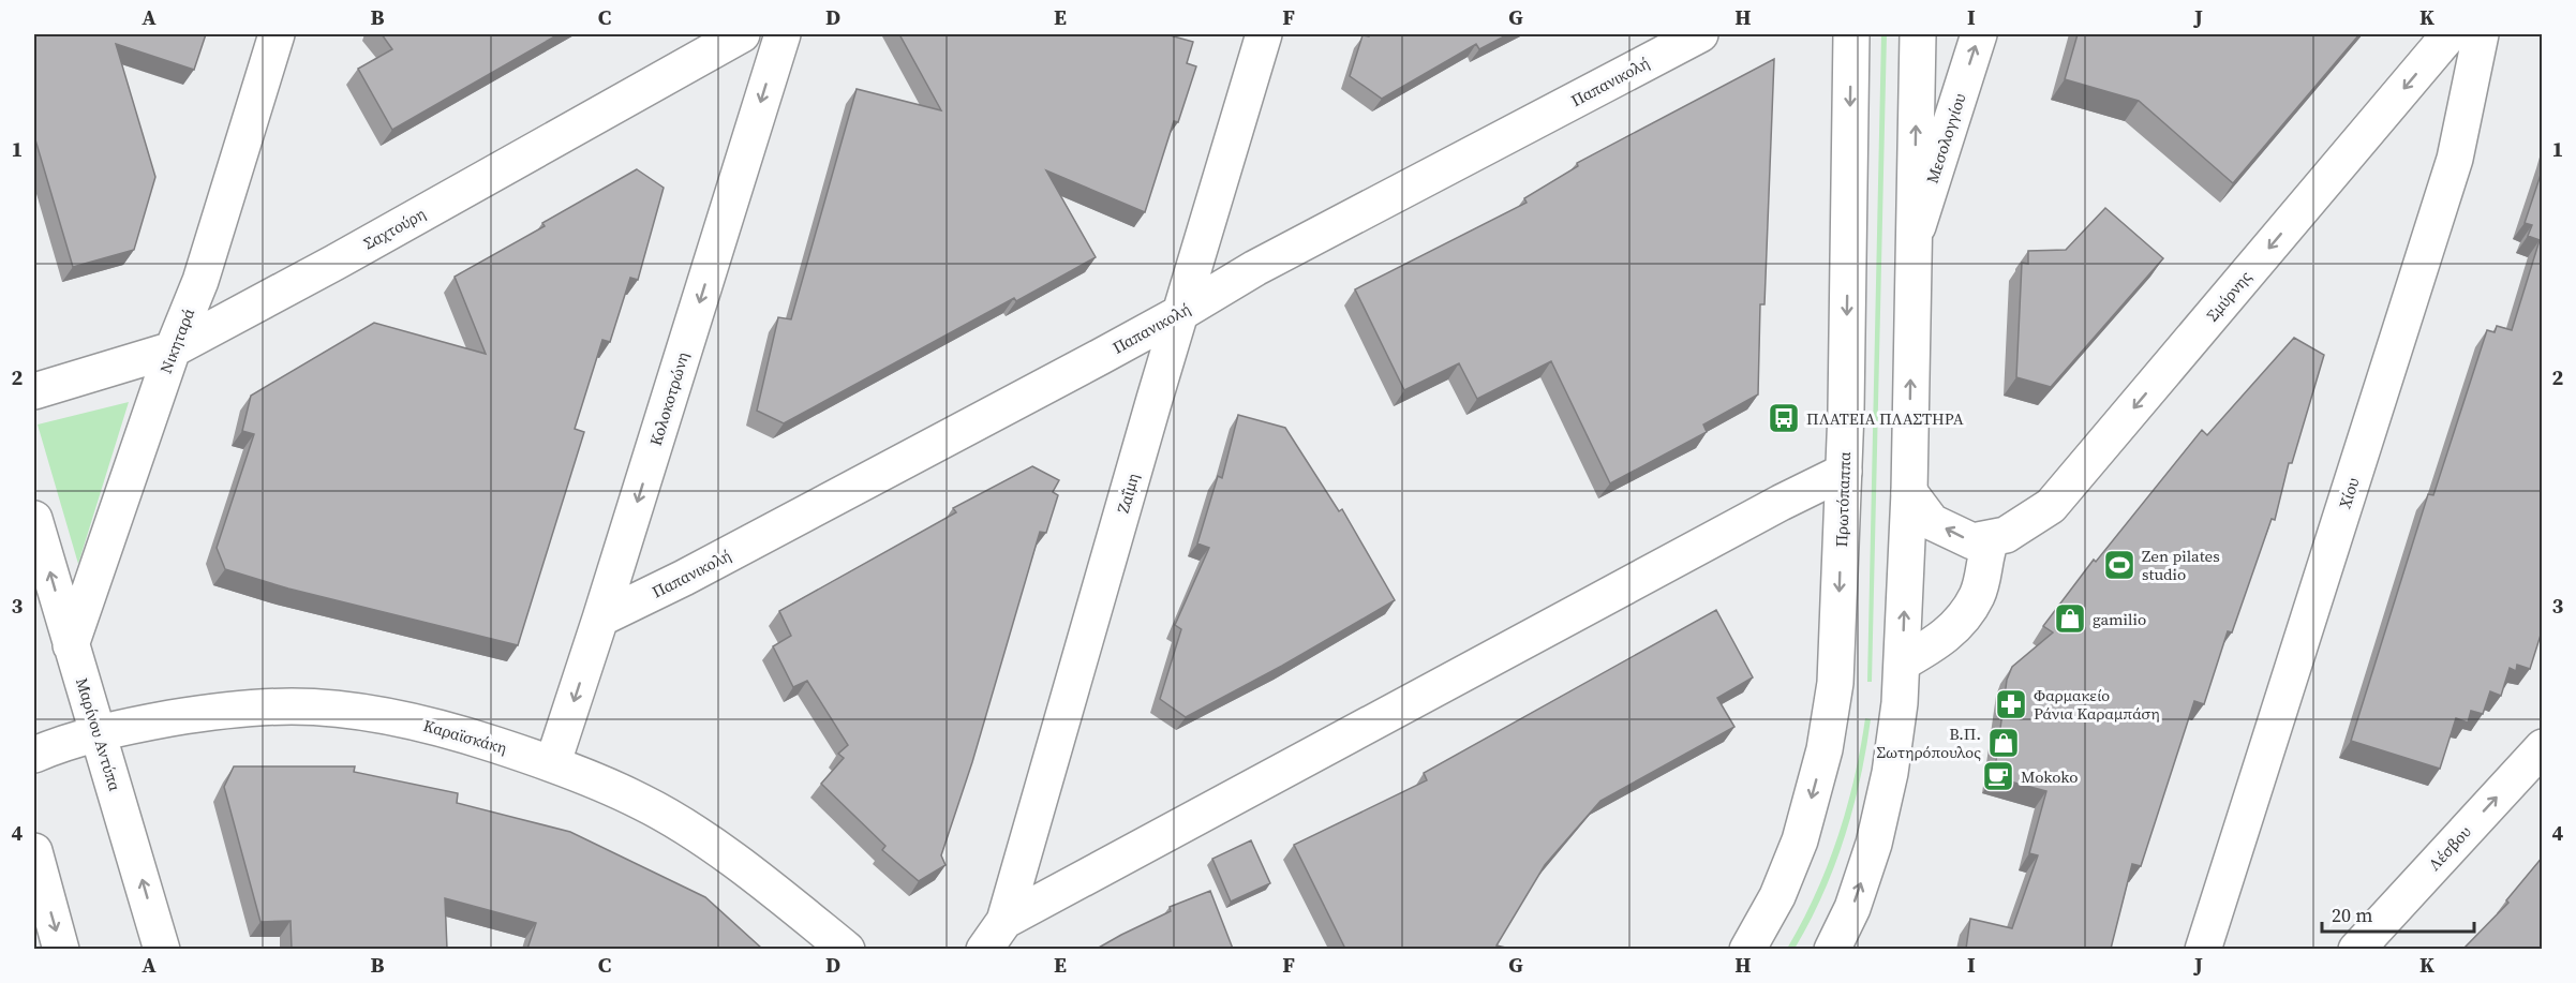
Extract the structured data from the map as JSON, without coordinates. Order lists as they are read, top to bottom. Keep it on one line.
{"streets":{"street":["Παπανικολή","Μεσολογγίου","Σαχτούρη","Σμύρνης","Νικηταρά","Κολοκοτρώνη","Ζαΐμη","Χίου","Πρωτόπαππα","Μαρίνου Αντύπα","Καραϊσκάκη","Λέσβου"]},"crossings":[["Παπανικολή","Κολοκοτρώνη"],["Παπανικολή","Ζαΐμη"],["Σαχτούρη","Νικηταρά"],["Νικηταρά","Μαρίνου Αντύπα"],["Κολοκοτρώνη","Καραϊσκάκη"],["Μαρίνου Αντύπα","Καραϊσκάκη"]],"one_way":["Σμύρνης","Κολοκοτρώνη","Μαρίνου Αντύπα","Λέσβου"],"places":{"bus stop":["ΠΛΑΤΕΙΑ ΠΛΑΣΤΗΡΑ"],"sports":["Zen pilates studio"],"shop":["gamilio","Β.Π. Σωτηρόπουλος"],"pharmacy":["Φαρμακείο Ράνια Καραμπάση"],"cafe":["Mokoko"]},"scale_bar":"20 m","grid":{"columns":["A","B","C","D","E","F","G","H","I","J","K"],"rows":["1","2","3","4"]}}
